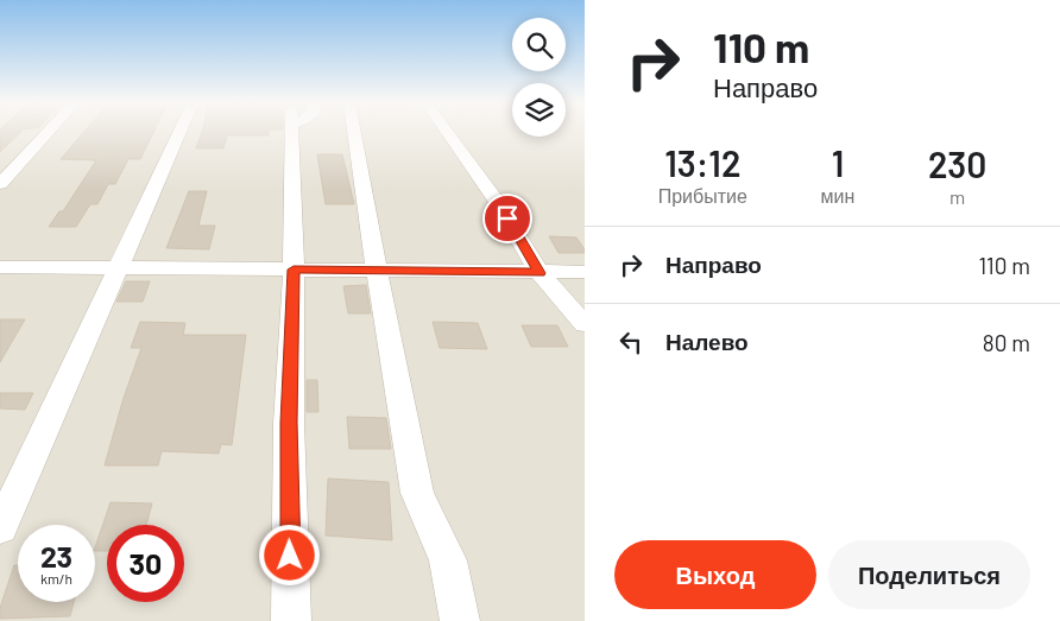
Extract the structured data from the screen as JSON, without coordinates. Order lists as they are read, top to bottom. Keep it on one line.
{"page":{"turn":["110 m","Направо"],"eta":["13:12","Прибытие","1","мин","230","m"],"list":[{"name":"Направо","value":"110 m"},{"name":"Налево","value":"80 m"}],"speed":"23 km/h","limit":"30","buttons":["Выход","Поделиться"]}}
